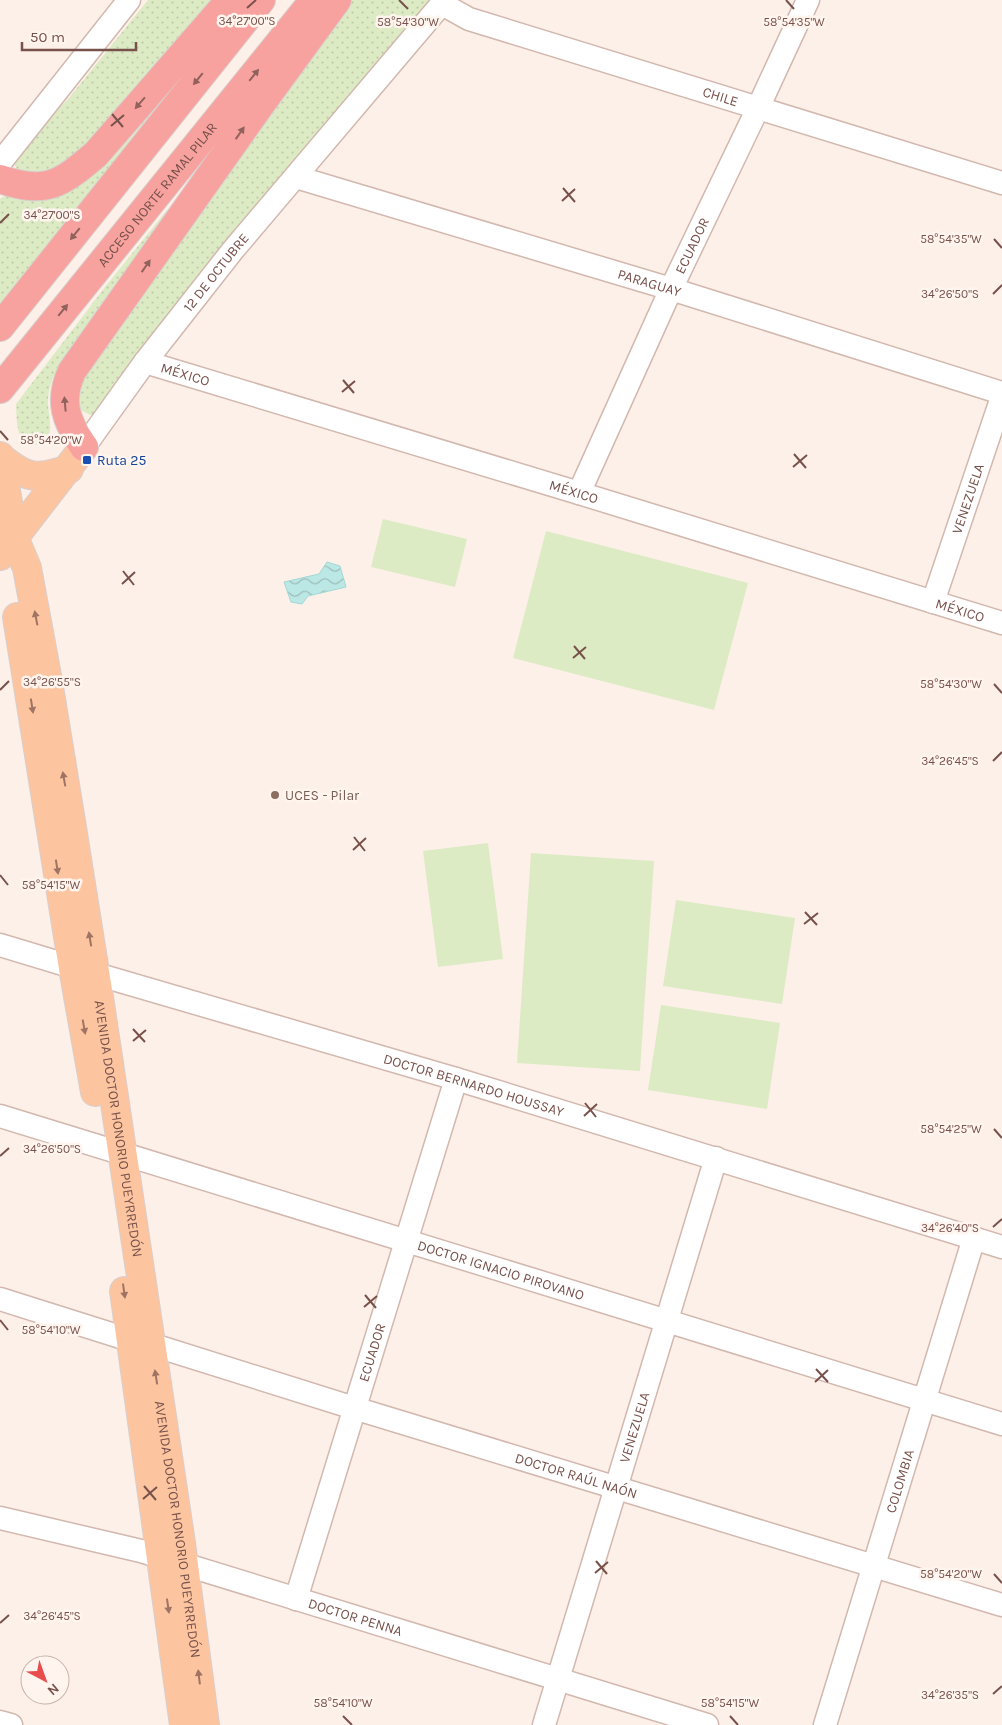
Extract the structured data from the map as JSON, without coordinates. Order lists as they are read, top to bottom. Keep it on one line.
{"streets":{"highway":["ACCESO NORTE RAMAL PILAR"],"main road":["12 DE OCTUBRE","AVENIDA DOCTOR HONORIO PUEYRREDÓN"],"street":["CHILE","ECUADOR","PARAGUAY","MÉXICO","VENEZUELA","DOCTOR BERNARDO HOUSSAY","DOCTOR IGNACIO PIROVANO","DOCTOR RAÚL NAÓN","COLOMBIA","DOCTOR PENNA"]},"crossings":[["CHILE","ECUADOR"],["CHILE","12 DE OCTUBRE"],["ECUADOR","PARAGUAY"],["ECUADOR","MÉXICO"],["ECUADOR","DOCTOR BERNARDO HOUSSAY"],["ECUADOR","DOCTOR IGNACIO PIROVANO"],["ECUADOR","DOCTOR RAÚL NAÓN"],["ECUADOR","DOCTOR PENNA"],["12 DE OCTUBRE","PARAGUAY"],["12 DE OCTUBRE","MÉXICO"],["12 DE OCTUBRE","AVENIDA DOCTOR HONORIO PUEYRREDÓN"],["PARAGUAY","VENEZUELA"],["MÉXICO","VENEZUELA"],["VENEZUELA","DOCTOR BERNARDO HOUSSAY"],["VENEZUELA","DOCTOR IGNACIO PIROVANO"],["VENEZUELA","DOCTOR RAÚL NAÓN"],["VENEZUELA","DOCTOR PENNA"],["DOCTOR BERNARDO HOUSSAY","AVENIDA DOCTOR HONORIO PUEYRREDÓN"],["DOCTOR BERNARDO HOUSSAY","COLOMBIA"],["AVENIDA DOCTOR HONORIO PUEYRREDÓN","DOCTOR IGNACIO PIROVANO"],["AVENIDA DOCTOR HONORIO PUEYRREDÓN","DOCTOR RAÚL NAÓN"],["AVENIDA DOCTOR HONORIO PUEYRREDÓN","DOCTOR PENNA"],["DOCTOR IGNACIO PIROVANO","COLOMBIA"],["DOCTOR RAÚL NAÓN","COLOMBIA"]],"places":{"transit":["Ruta 25"],"other":["UCES - Pilar"]},"scale_bar":"50 m","north":"bottom right","coordinates":["34°27'00\"S","58°54'35\"W","58°54'30\"W","34°26'50\"S","58°54'20\"W","34°26'55\"S","34°26'45\"S","58°54'15\"W","58°54'25\"W","34°26'40\"S","58°54'10\"W","34°26'35\"S"]}
